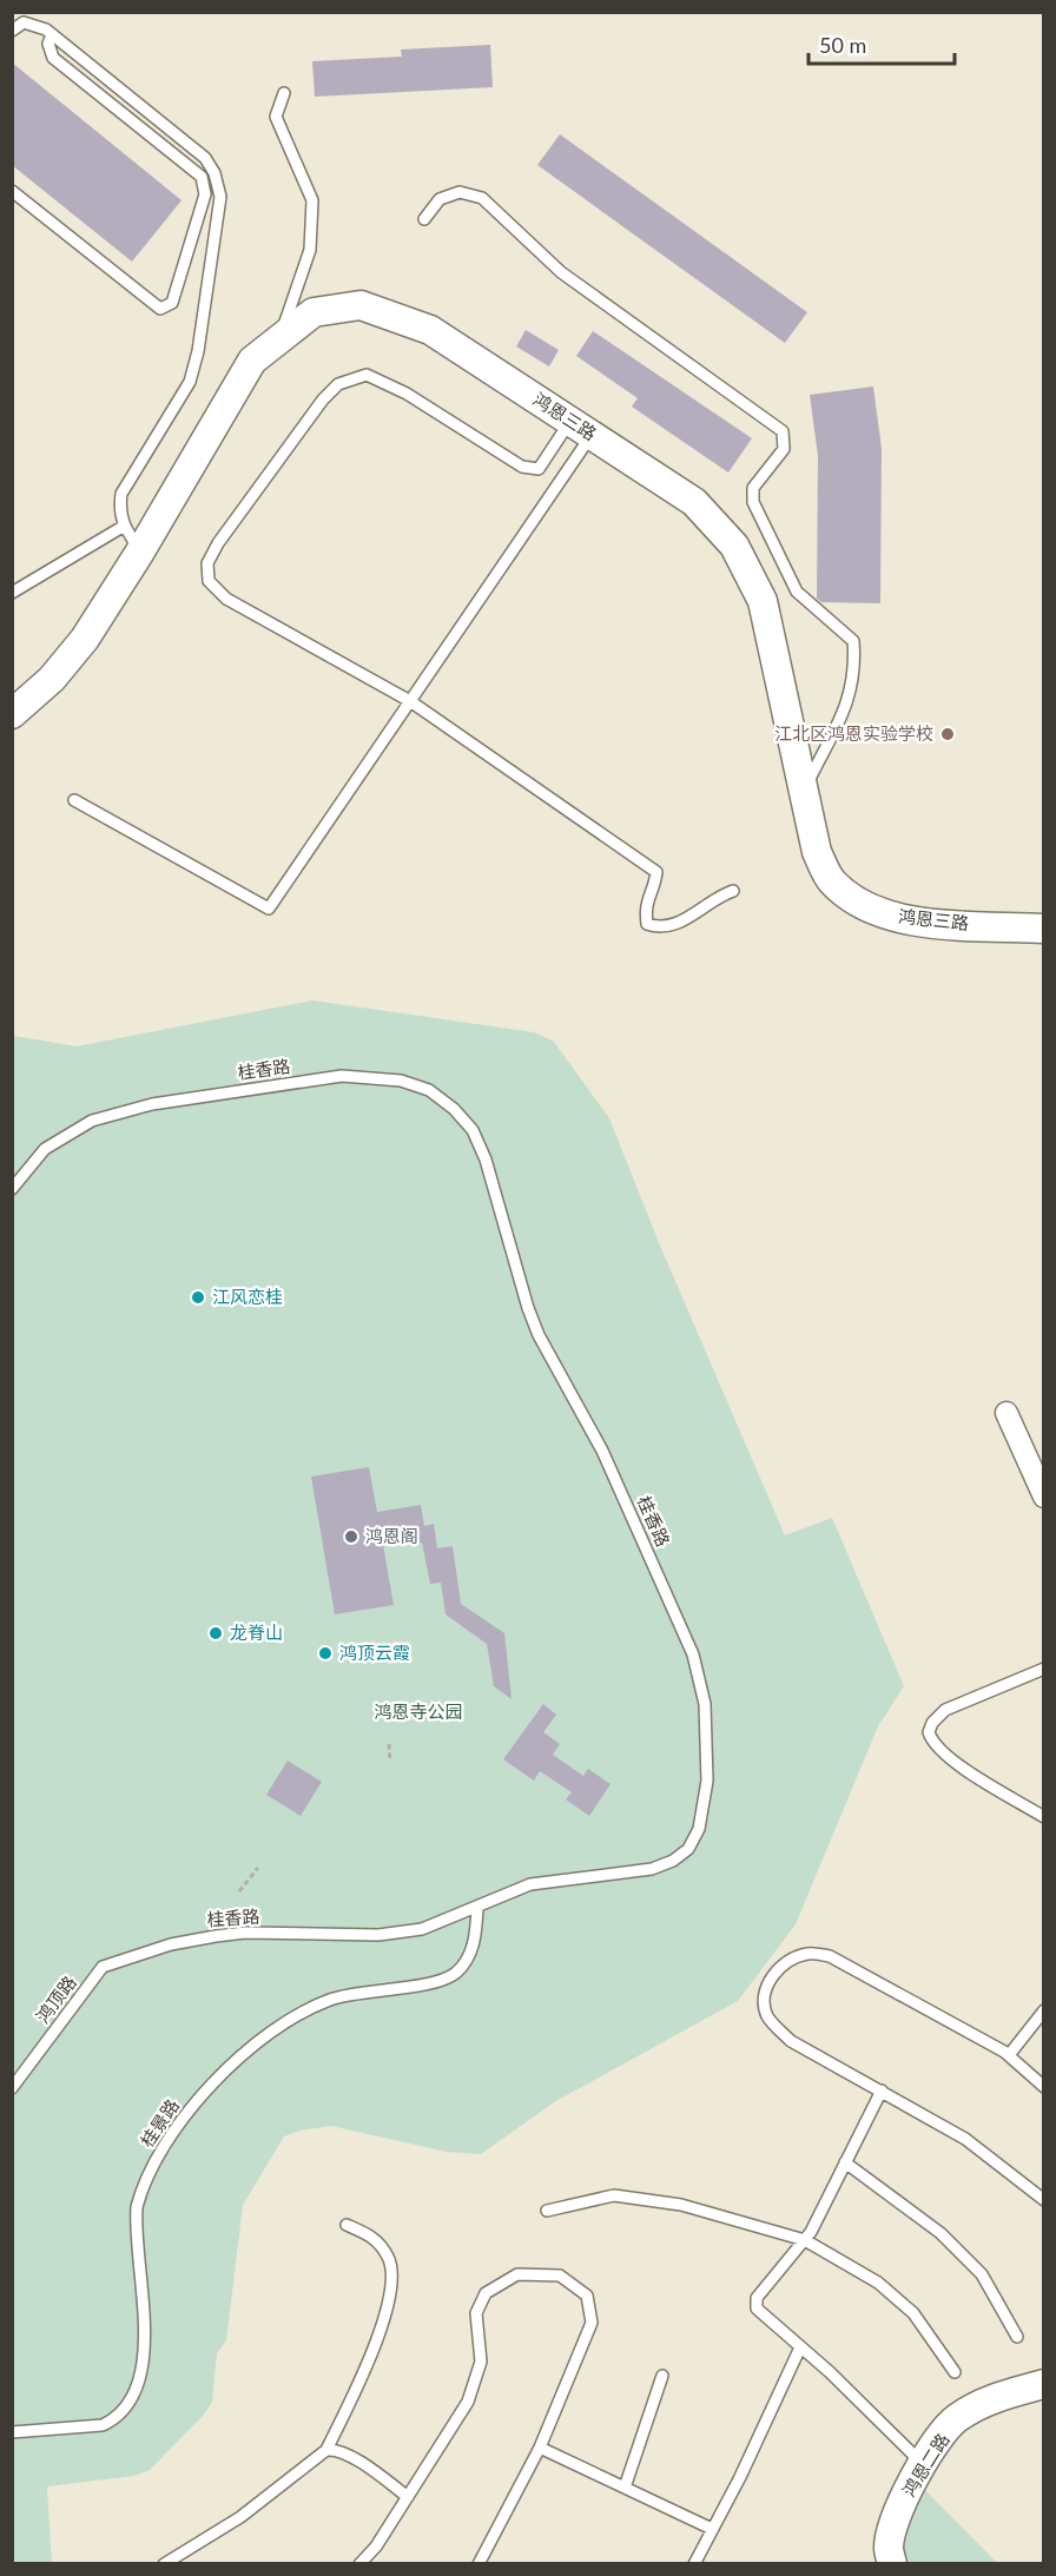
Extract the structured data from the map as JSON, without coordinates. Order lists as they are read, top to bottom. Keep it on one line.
{"streets":{"street":["鸿恩三路","鸿恩二路"],"lane":["桂香路","鸿顶路","桂景路"]},"crossings":[["桂香路","鸿顶路"],["桂香路","桂景路"]],"parks":["鸿恩寺公园"],"places":["江北区鸿恩实验学校","江风恋桂","鸿恩阁","龙脊山","鸿顶云霞"],"scale_bar":"50 m"}
